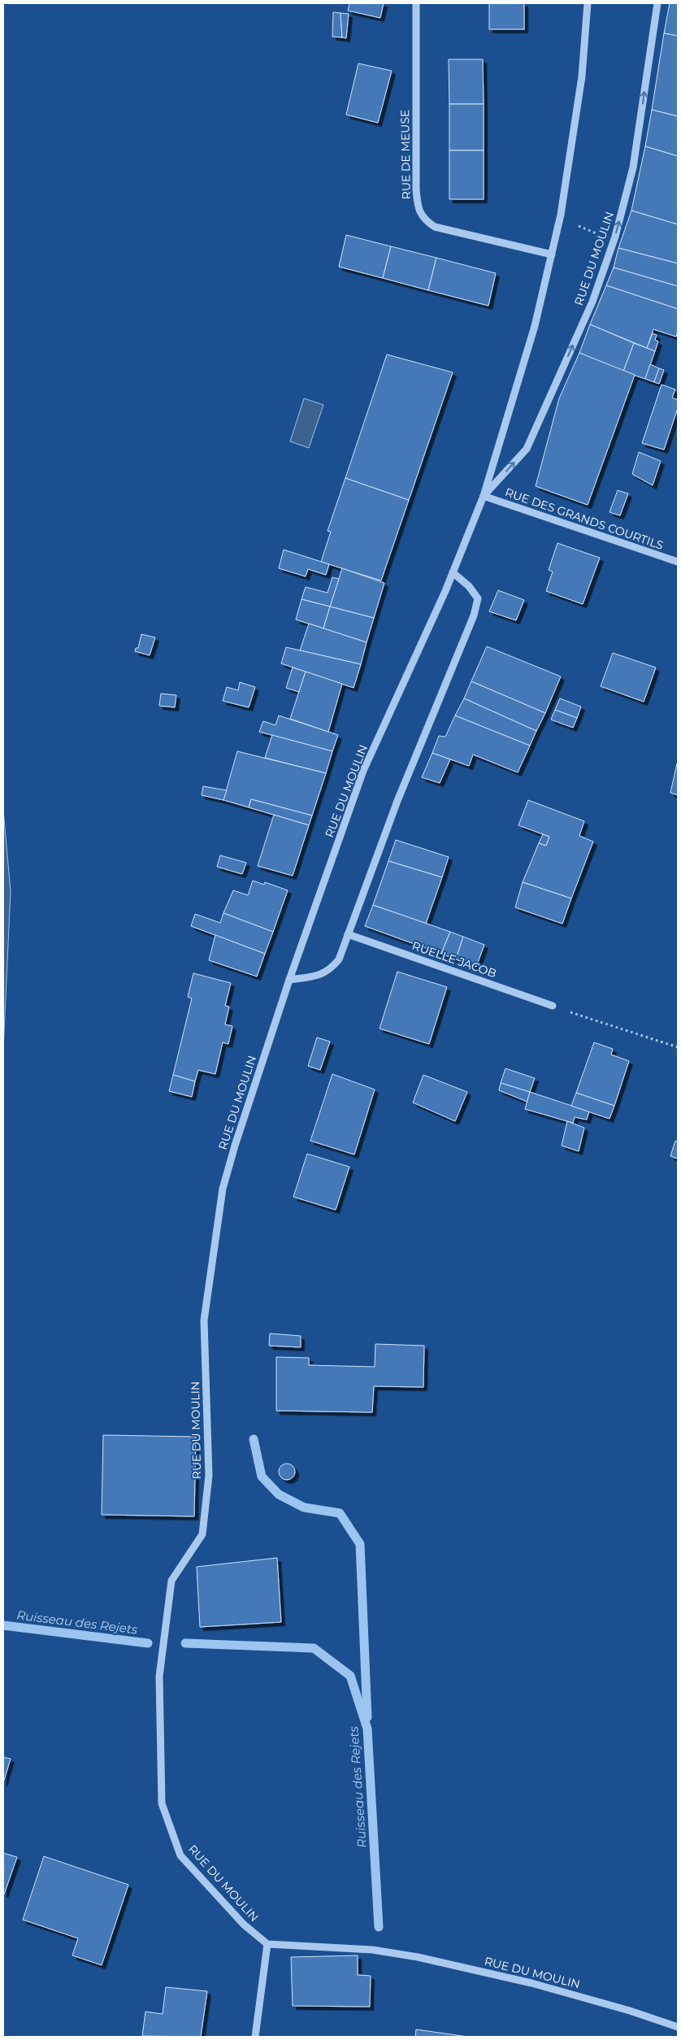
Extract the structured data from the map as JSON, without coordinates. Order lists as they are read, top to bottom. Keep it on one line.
{"streets":{"street":["RUE DE MEUSE","RUE DU MOULIN","RUE DES GRANDS COURTILS","RUELLE JACOB"]},"crossings":[["RUE DE MEUSE","RUE DU MOULIN"],["RUE DU MOULIN","RUE DES GRANDS COURTILS"]],"water":["Ruisseau des Rejets"]}
